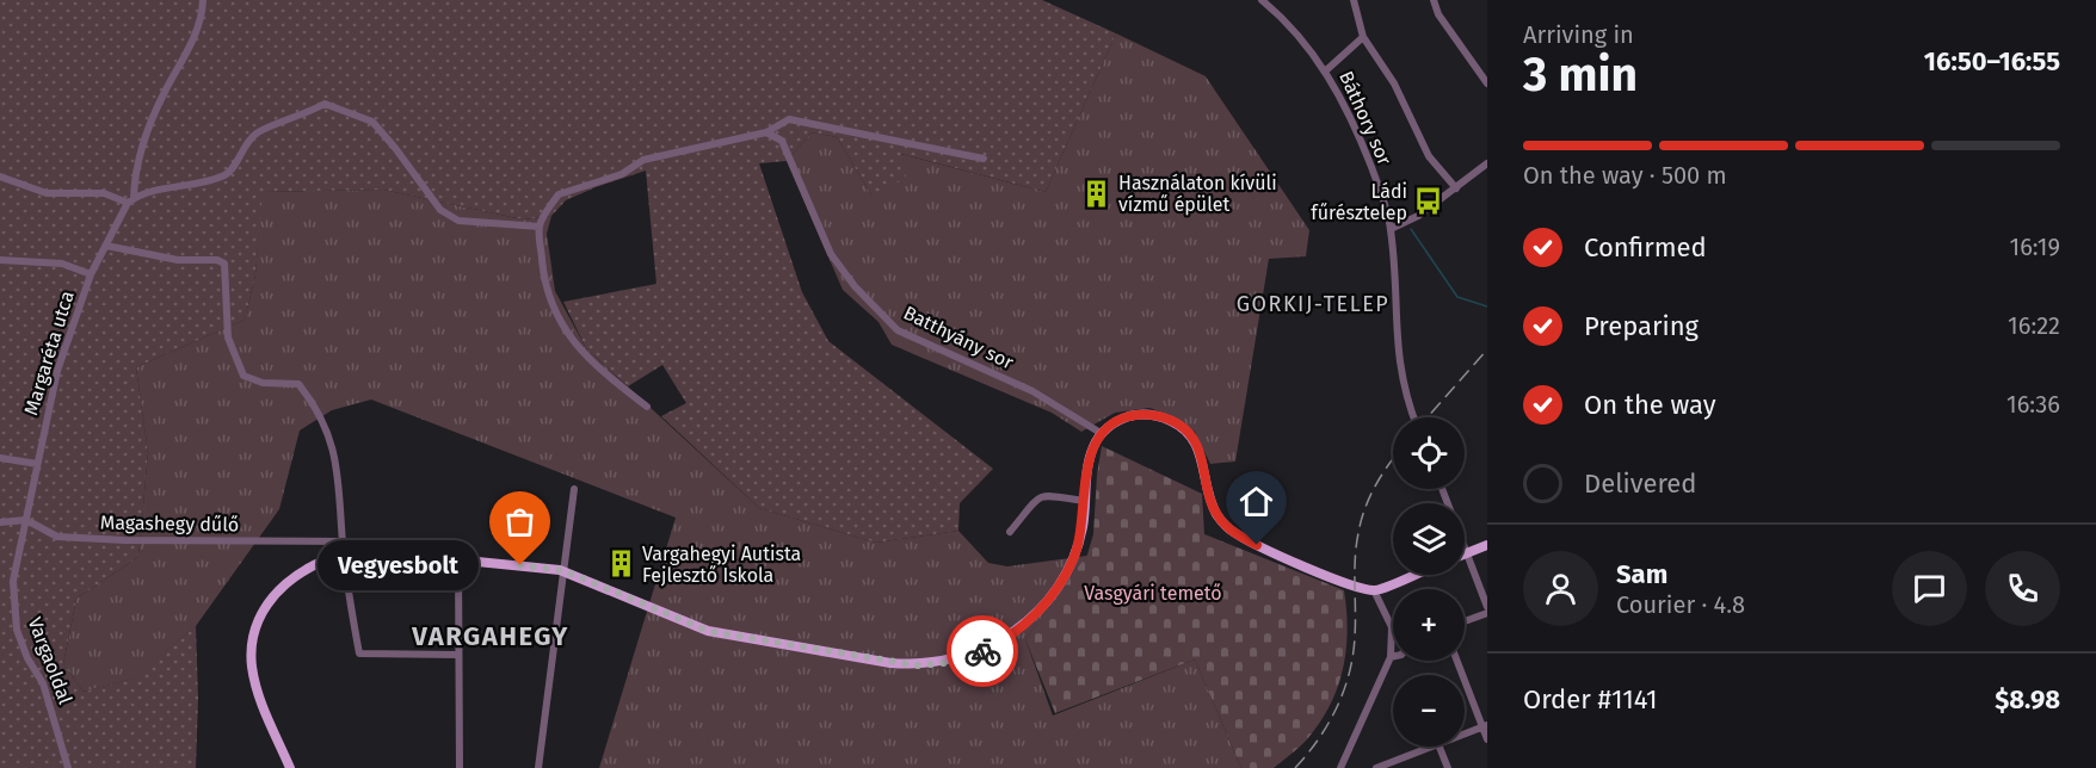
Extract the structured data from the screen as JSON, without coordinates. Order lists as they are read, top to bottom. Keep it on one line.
{"streets":{"street":["Báthory sor","Batthyány sor","Margaréta utca","Magashegy dűlő","Vargaoldal"]},"crossings":[["Margaréta utca","Magashegy dűlő"],["Margaréta utca","Vargaoldal"],["Magashegy dűlő","Vargaoldal"]],"districts":["GORKIJ-TELEP","VARGAHEGY"],"parks":["Vasgyári temető"],"places":{"building":["Használaton kívüli vízmű épület","Vargahegyi Autista Fejlesztő Iskola"],"bus stop":["Ládi fűrésztelep"],"other":["Vegyesbolt"]},"page":{"heading":["3 min","Arriving in","16:50–16:55"],"panel":["Sam","Courier · 4.8","Order #1141","$8.98"],"bar":"On the way · 500 m","list":[["Confirmed","16:19"],["Preparing","16:22"],["On the way","16:36"],"Delivered"],"map_buttons":["+","−"],"bubble":"Vegyesbolt"}}
